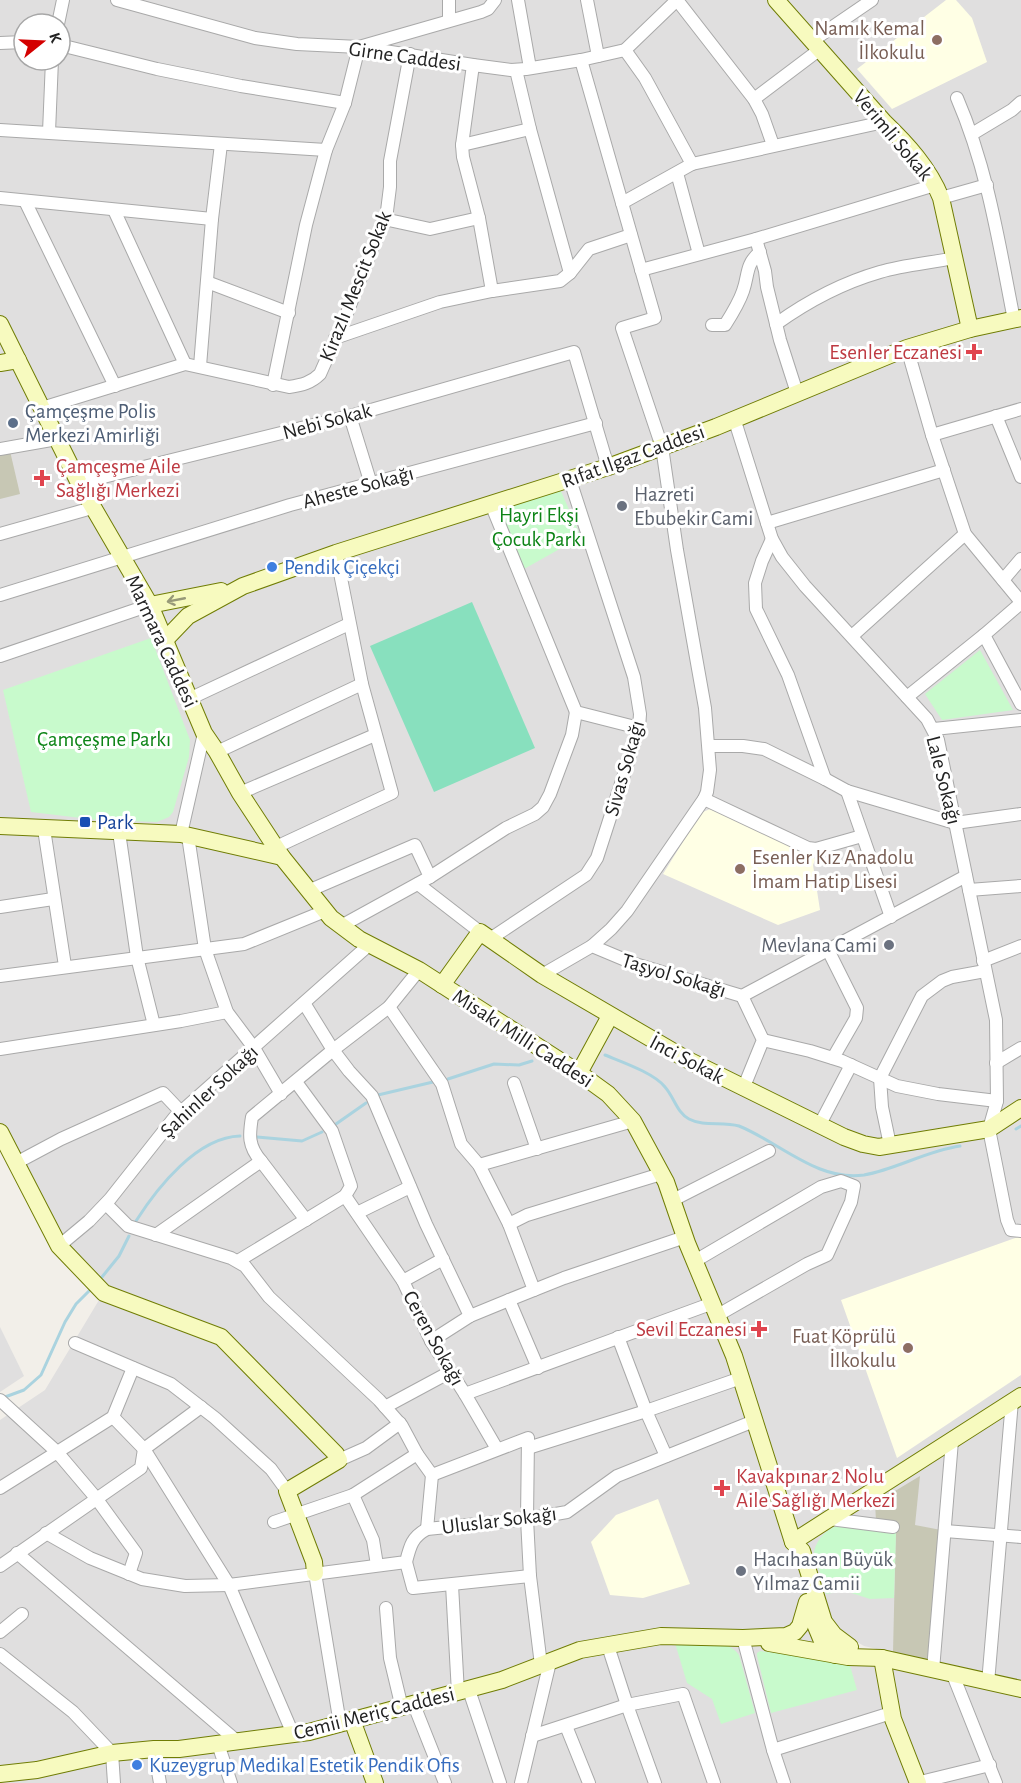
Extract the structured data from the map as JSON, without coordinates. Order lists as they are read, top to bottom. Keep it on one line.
{"streets":{"street":["Girne Caddesi","Verimli Sokak","Kirazlı Mescit Sokak","Nebi Sokak","Rıfat Ilgaz Caddesi","Aheste Sokağı","Marmara Caddesi","Sivas Sokağı","Lale Sokağı","Taşyol Sokağı","Misakı Milli Caddesi","İnci Sokak","Şahinler Sokağı","Ceren Sokağı","Uluslar Sokağı","Cemii Meriç Caddesi"]},"crossings":[["Girne Caddesi","Kirazlı Mescit Sokak"],["Verimli Sokak","Rıfat Ilgaz Caddesi"],["Kirazlı Mescit Sokak","Marmara Caddesi"],["Nebi Sokak","Aheste Sokağı"],["Nebi Sokak","Marmara Caddesi"],["Rıfat Ilgaz Caddesi","Marmara Caddesi"],["Rıfat Ilgaz Caddesi","Sivas Sokağı"],["Rıfat Ilgaz Caddesi","Lale Sokağı"],["Aheste Sokağı","Marmara Caddesi"],["Marmara Caddesi","Misakı Milli Caddesi"],["Sivas Sokağı","Misakı Milli Caddesi"],["Sivas Sokağı","İnci Sokak"],["Lale Sokağı","Taşyol Sokağı"],["Lale Sokağı","İnci Sokak"],["Misakı Milli Caddesi","Şahinler Sokağı"],["Misakı Milli Caddesi","Ceren Sokağı"],["Misakı Milli Caddesi","Uluslar Sokağı"]],"parks":["Hayri Ekşi Çocuk Parkı","Çamçeşme Parkı"],"places":{"other":["Namık Kemal İlkokulu","Çamçeşme Polis Merkezi Amirliği","Hazreti Ebubekir Cami","Pendik Çiçekçi","Esenler Kız Anadolu İmam Hatip Lisesi","Mevlana Cami","Fuat Köprülü İlkokulu","Hacıhasan Büyük Yılmaz Camii","Kuzeygrup Medikal Estetik Pendik Ofis"],"health":["Esenler Eczanesi","Çamçeşme Aile Sağlığı Merkezi","Sevil Eczanesi","Kavakpınar 2 Nolu Aile Sağlığı Merkezi"],"transit":["Park"]},"north":"right"}
